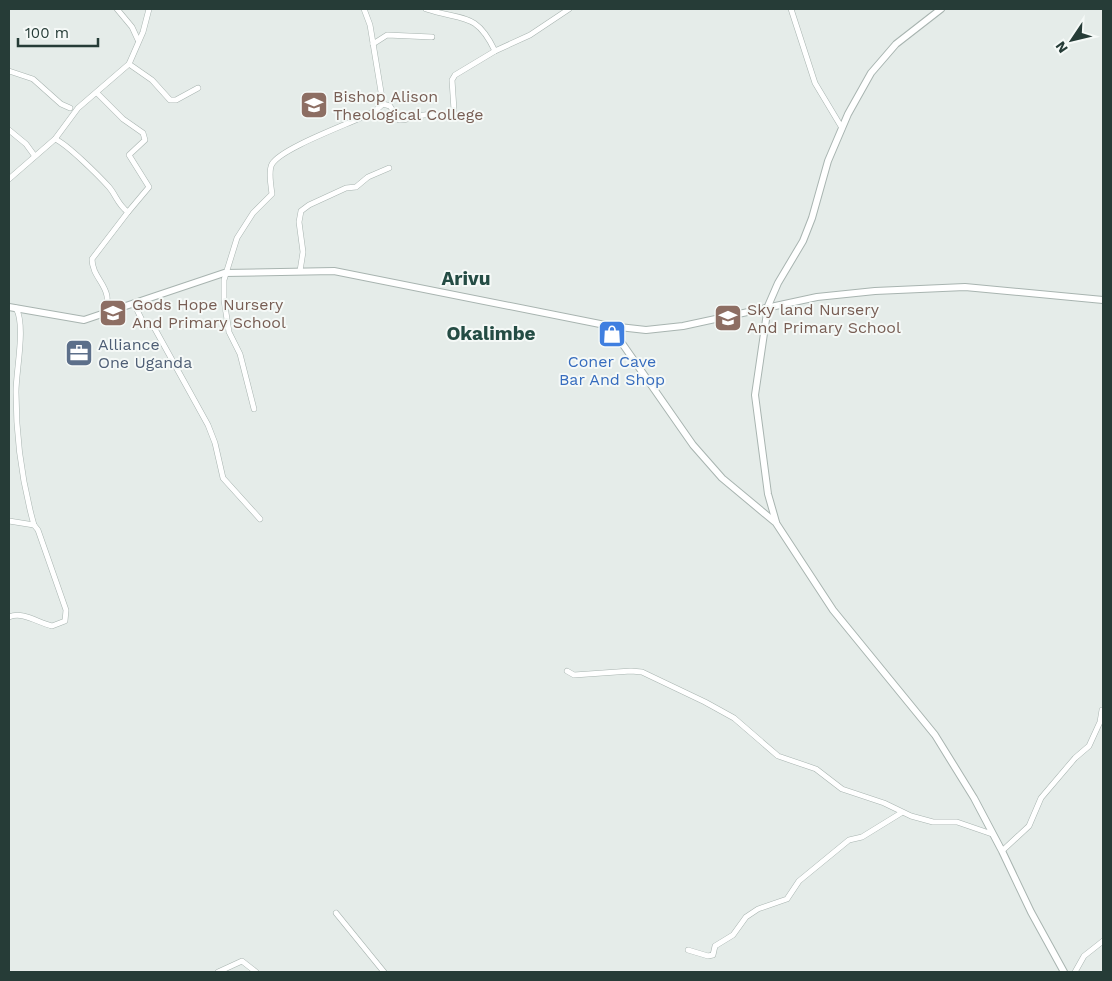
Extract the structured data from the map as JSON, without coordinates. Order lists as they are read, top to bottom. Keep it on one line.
{"districts":["Arivu","Okalimbe"],"places":{"school or university":["Bishop Alison Theological College","Gods Hope Nursery And Primary School","Sky land Nursery And Primary School"],"shop":["Coner Cave Bar And Shop"],"office":["Alliance One Uganda"]},"scale_bar":"100 m","north":"bottom left"}
